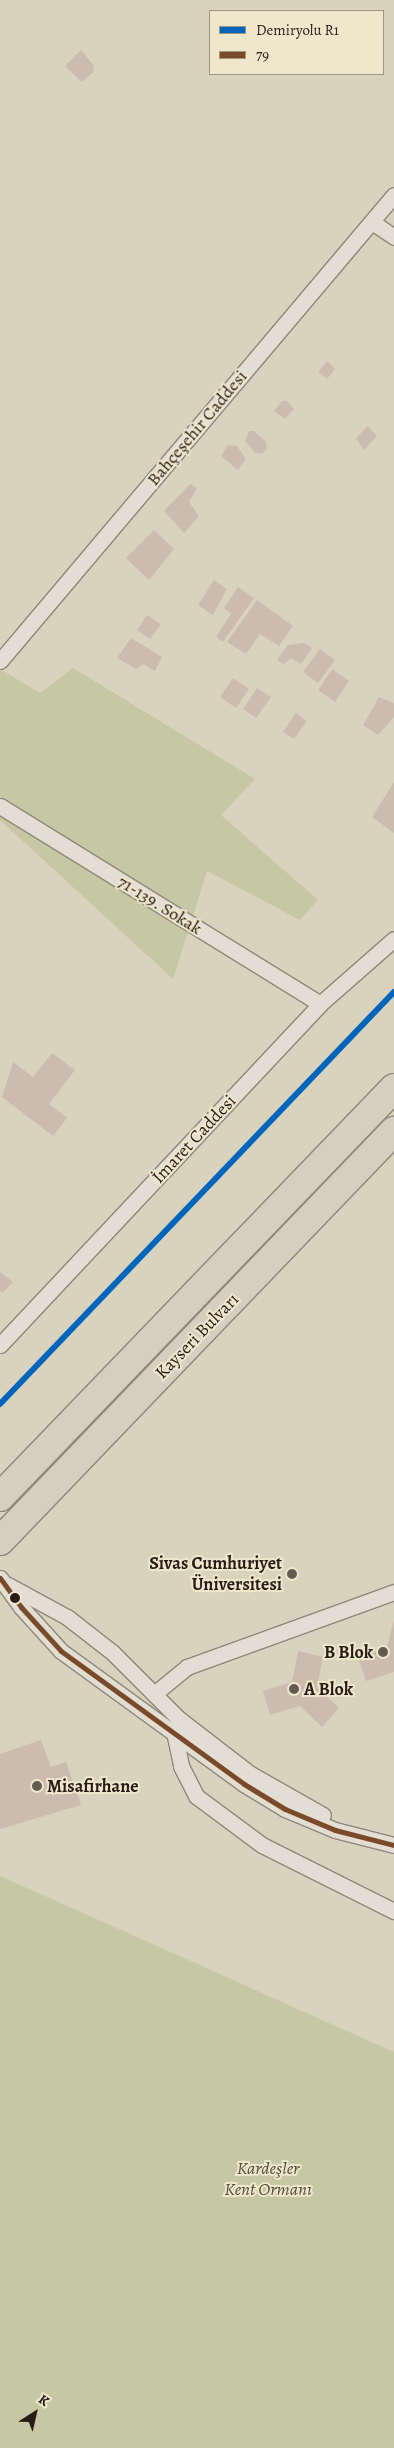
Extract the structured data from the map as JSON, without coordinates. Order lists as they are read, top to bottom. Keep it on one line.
{"streets":{"highway":["Kayseri Bulvarı"],"street":["Bahçeşehir Caddesi","71-139. Sokak","İmaret Caddesi"]},"crossings":[["71-139. Sokak","İmaret Caddesi"]],"parks":["Kardeşler Kent Ormanı"],"places":["Sivas Cumhuriyet Üniversitesi","B Blok","A Blok","Misafirhane"],"lines":["rail line R1","transit line 79"],"legend":["Demiryolu R1","79"],"north":"top right"}
